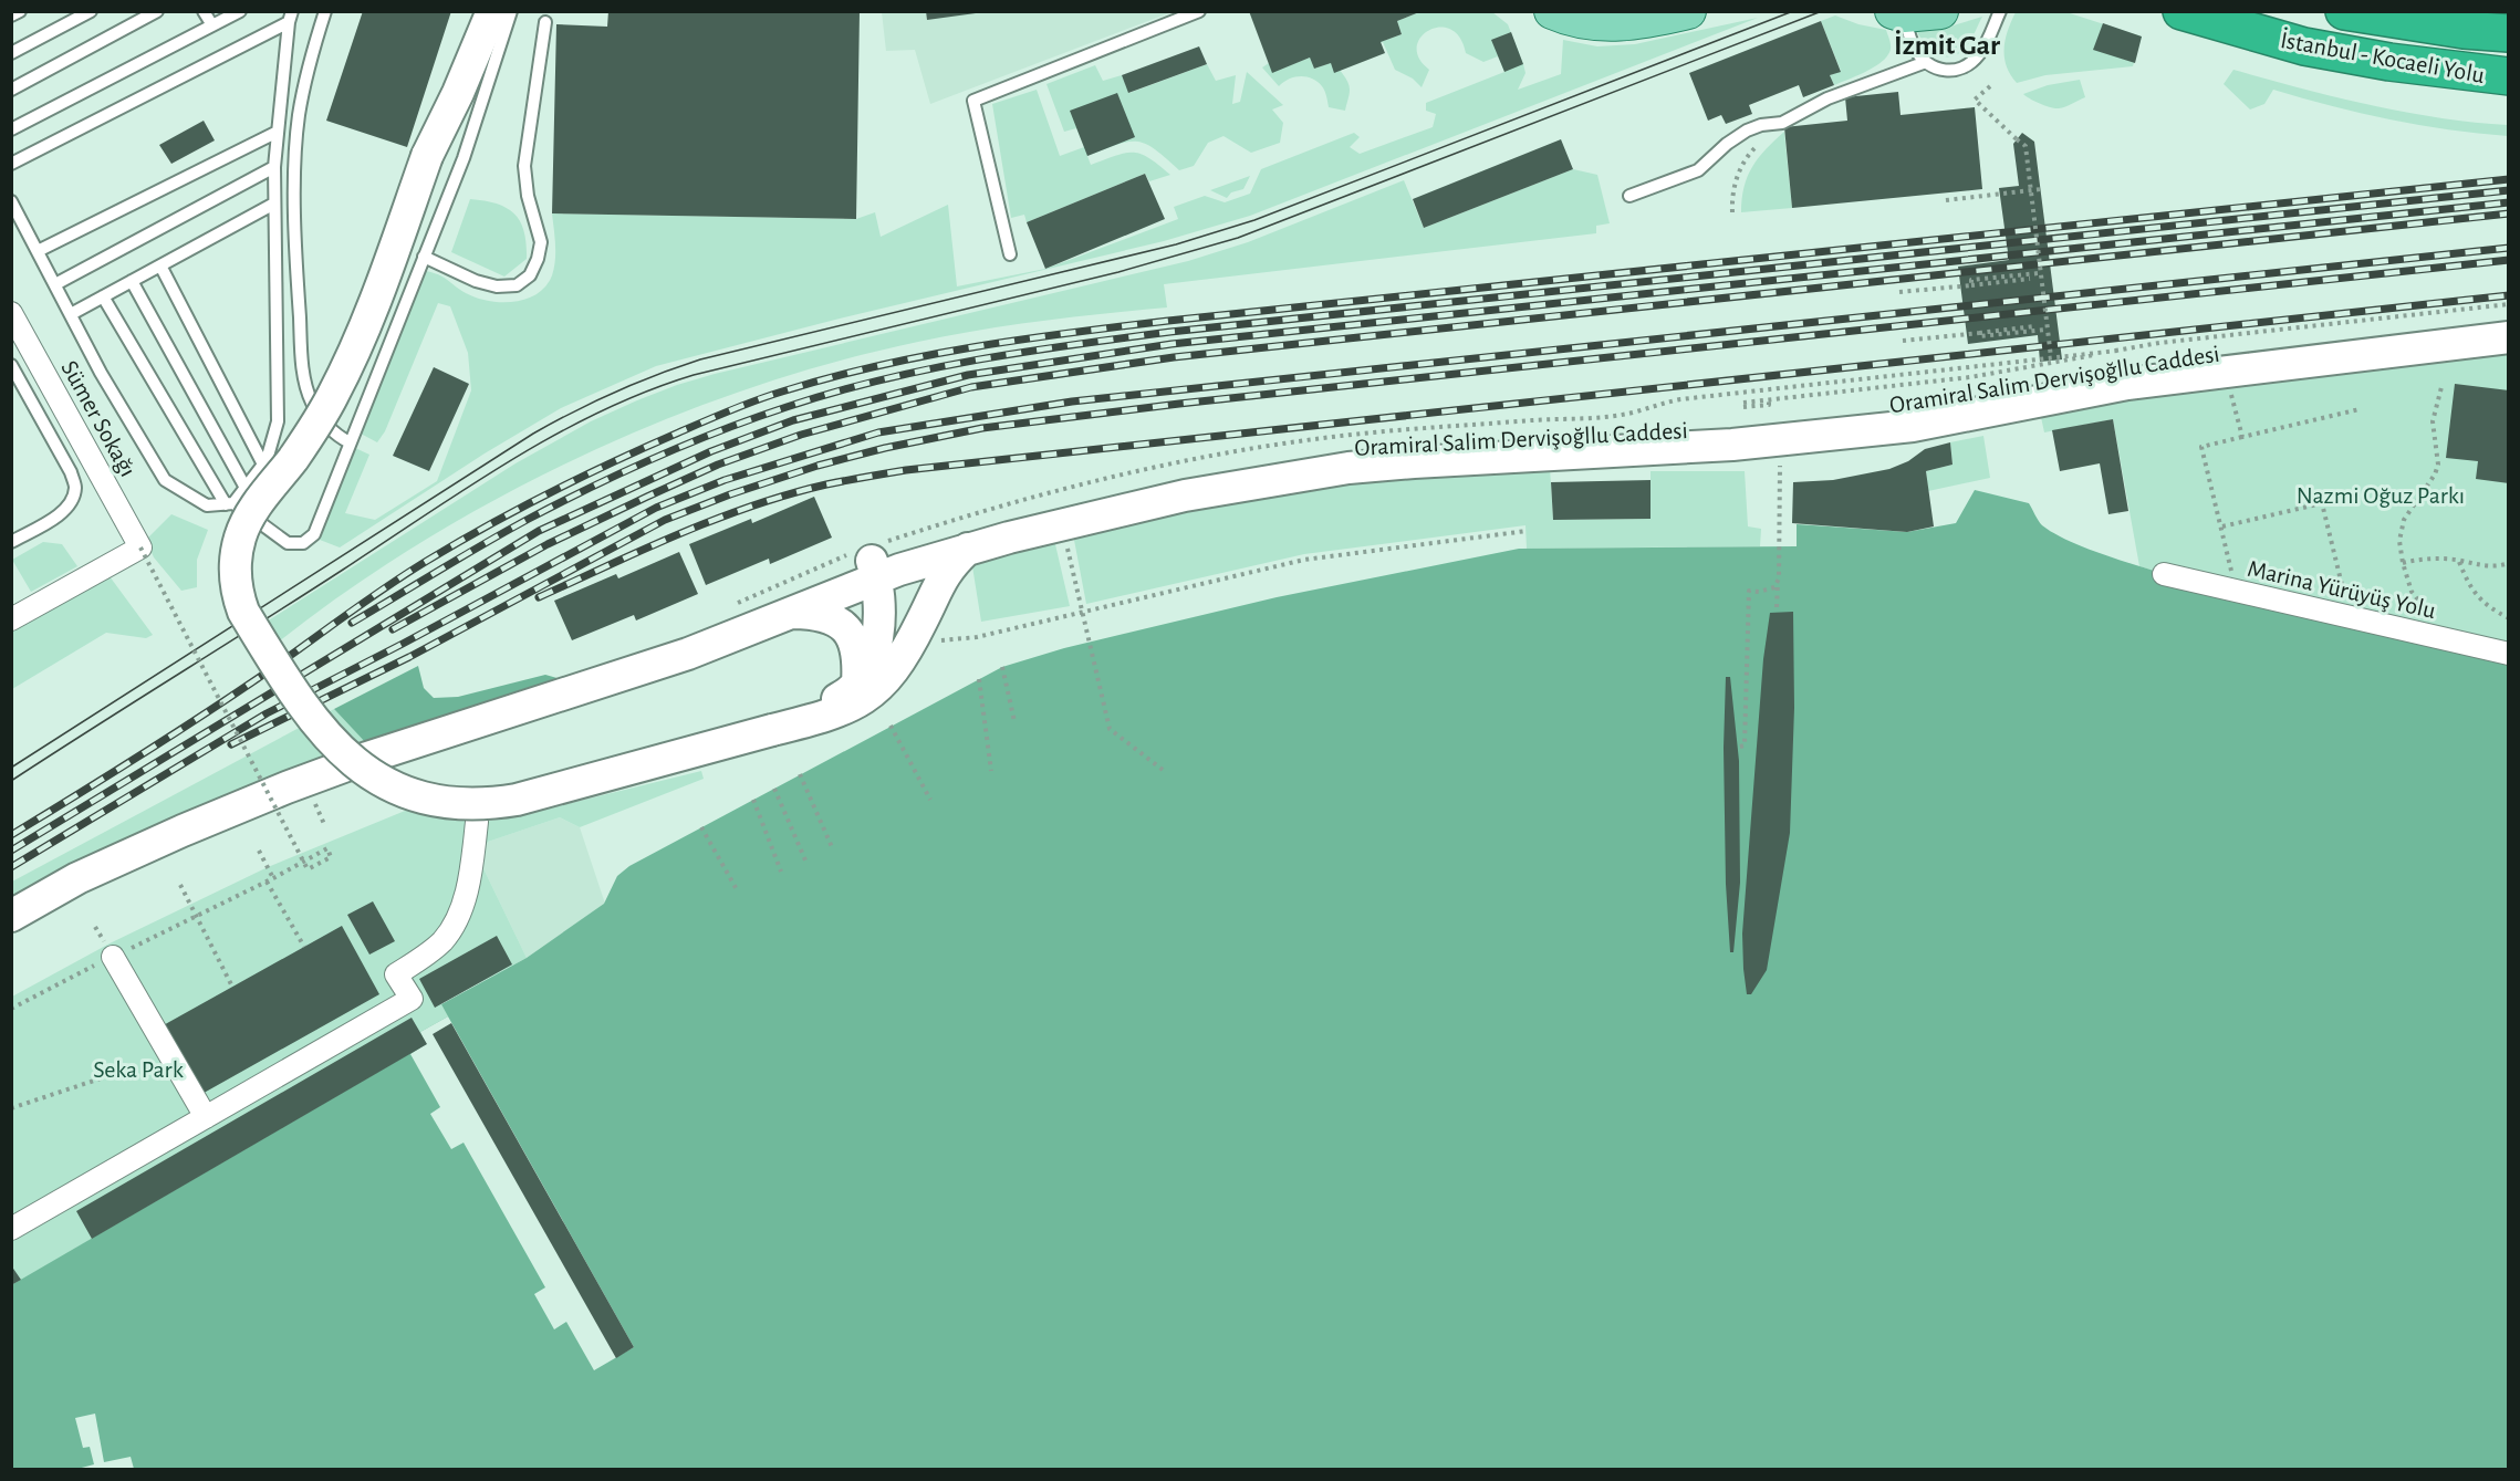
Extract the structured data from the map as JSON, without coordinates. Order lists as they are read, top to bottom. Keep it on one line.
{"streets":{"highway":["İstanbul - Kocaeli Yolu"],"main road":["Oramiral Salim Dervişoğllu Caddesi"],"street":["Sümer Sokağı","Marina Yürüyüş Yolu"]},"districts":["İzmit Gar"],"parks":["Nazmi Oğuz Parkı","Seka Park"]}
